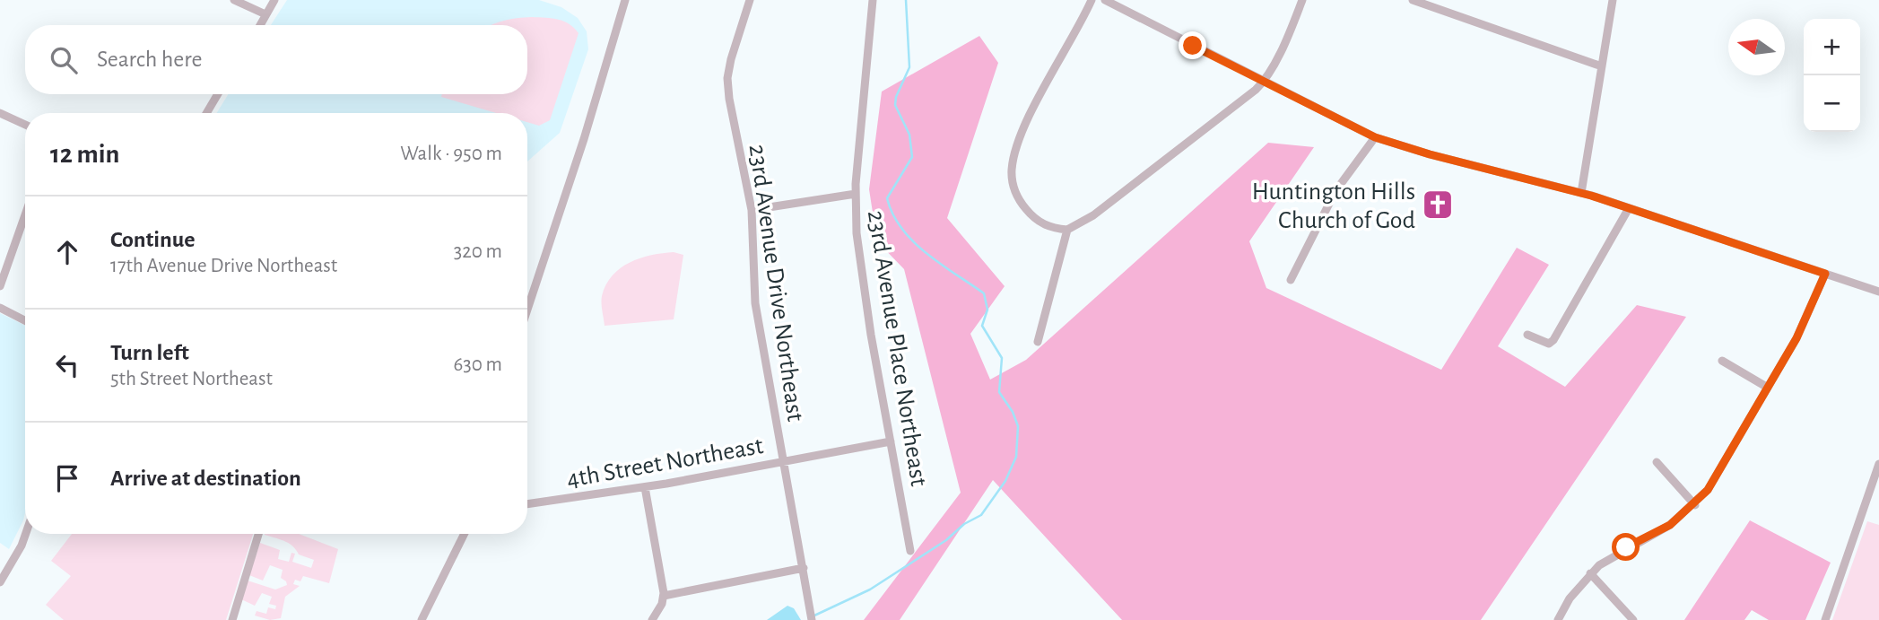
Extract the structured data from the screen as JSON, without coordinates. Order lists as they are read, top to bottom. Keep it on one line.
{"streets":{"street":["23rd Avenue Drive Northeast","23rd Avenue Place Northeast","4th Street Northeast"]},"crossings":[["23rd Avenue Drive Northeast","4th Street Northeast"],["23rd Avenue Place Northeast","4th Street Northeast"]],"places":{"church":["Huntington Hills Church of God"]},"north":"left","page":{"map_buttons":["+","−"],"search":"Search here","heading":["12 min","Walk · 950 m"],"list":[["Continue","17th Avenue Drive Northeast","320 m"],["Turn left","5th Street Northeast","630 m"],"Arrive at destination"]}}
